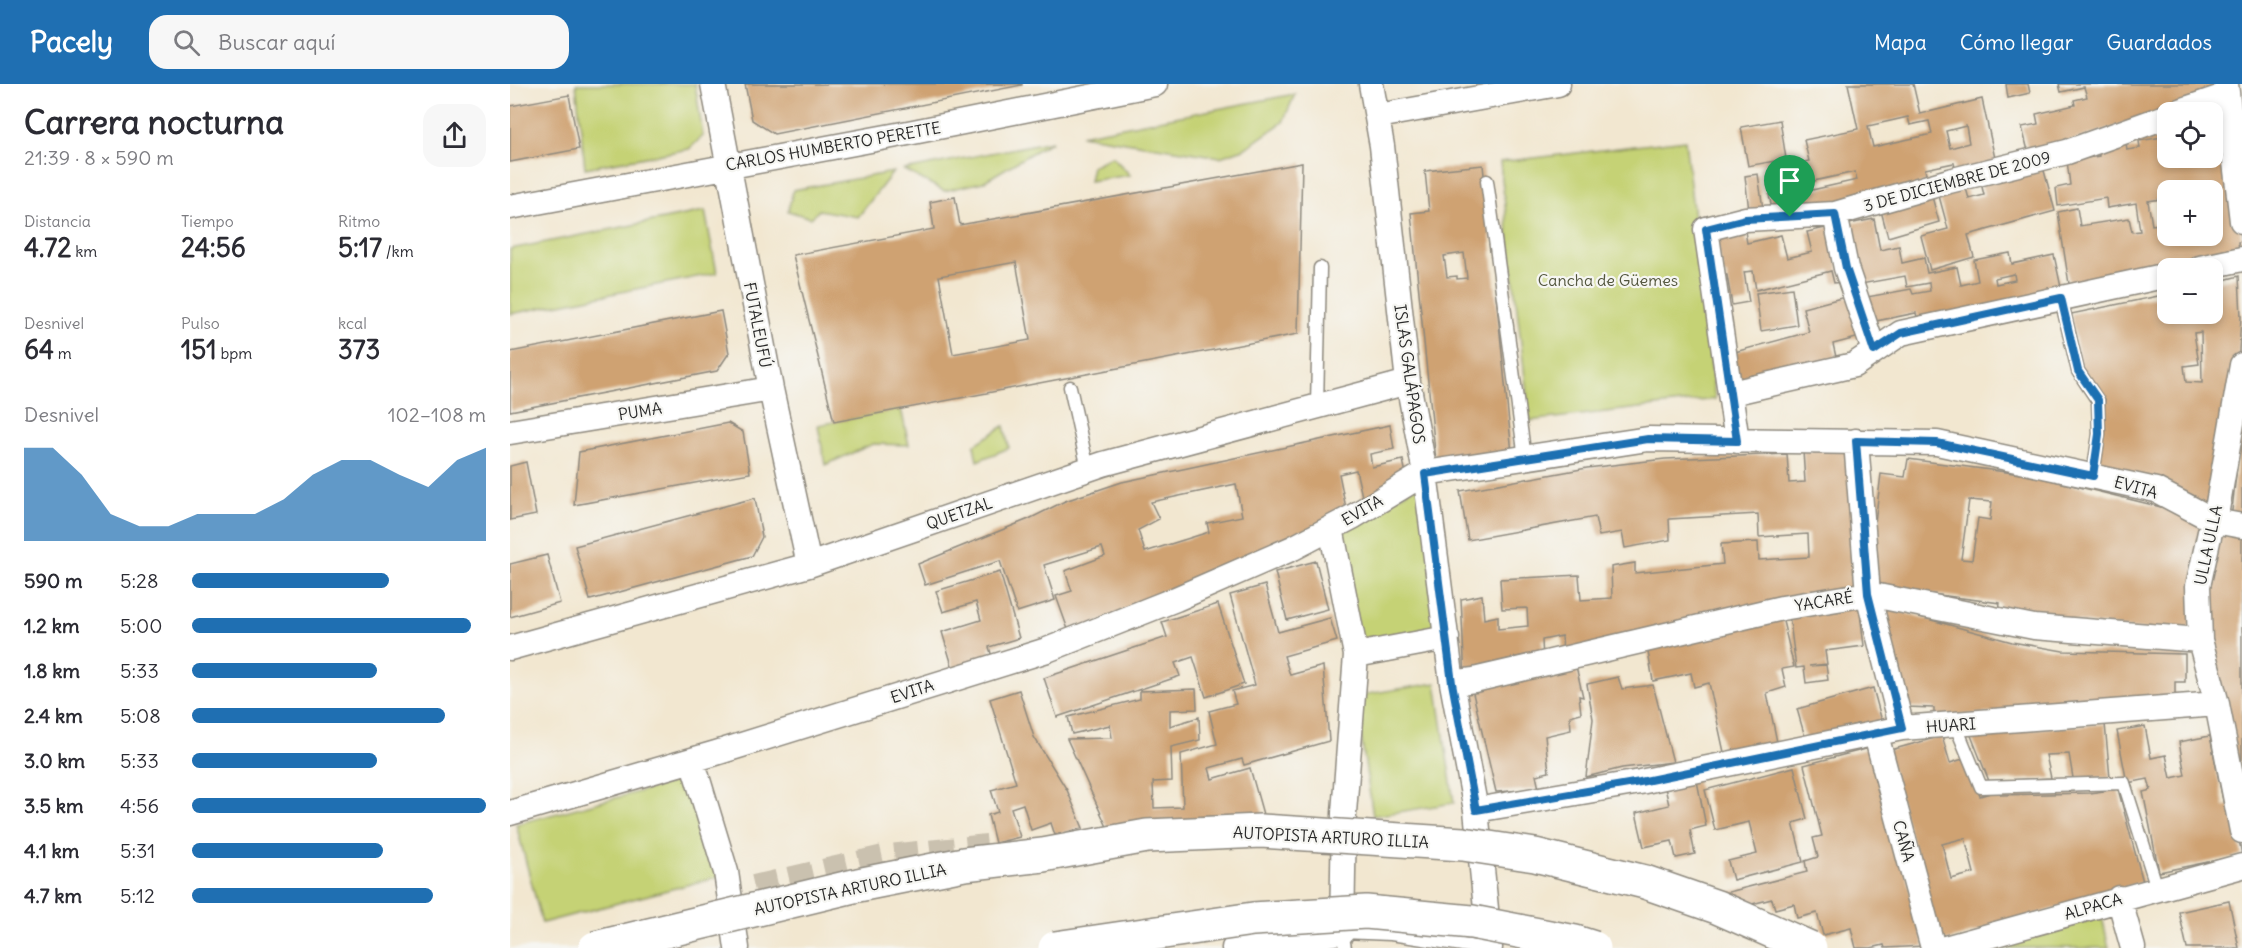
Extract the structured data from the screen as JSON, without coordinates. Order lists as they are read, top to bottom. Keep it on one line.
{"streets":{"highway":["AUTOPISTA ARTURO ILLIA"],"street":["CARLOS HUMBERTO PERETTE","3 DE DICIEMBRE DE 2009","FUTALEUFÚ","ISLAS GALÁPAGOS","PUMA","EVITA","QUETZAL","ULLA ULLA","YACARÉ","HUARI","CAÑA","ALPACA"]},"crossings":[["CARLOS HUMBERTO PERETTE","FUTALEUFÚ"],["FUTALEUFÚ","PUMA"],["FUTALEUFÚ","QUETZAL"],["ISLAS GALÁPAGOS","EVITA"],["ISLAS GALÁPAGOS","QUETZAL"],["ISLAS GALÁPAGOS","YACARÉ"],["ISLAS GALÁPAGOS","HUARI"],["EVITA","ULLA ULLA"],["ULLA ULLA","YACARÉ"],["ULLA ULLA","HUARI"],["HUARI","CAÑA"]],"parks":["Cancha de Güemes"],"page":{"header":"Pacely","search":"Buscar aquí","nav":["Mapa","Cómo llegar","Guardados"],"heading":["Carrera nocturna","21:39 · 8 × 590 m"],"map_buttons":["+","−"],"stats":[["Distancia","4.72 km"],["Tiempo","24:56"],["Ritmo","5:17 /km"],["Desnivel","64 m"],["Pulso","151 bpm"],["kcal","373"]],"chart":["Desnivel","102–108 m"],"list":[{"name":"590 m","note":"5:28"},{"name":"1.2 km","note":"5:00"},{"name":"1.8 km","note":"5:33"},{"name":"2.4 km","note":"5:08"},{"name":"3.0 km","note":"5:33"},{"name":"3.5 km","note":"4:56"},{"name":"4.1 km","note":"5:31"},{"name":"4.7 km","note":"5:12"}]}}
